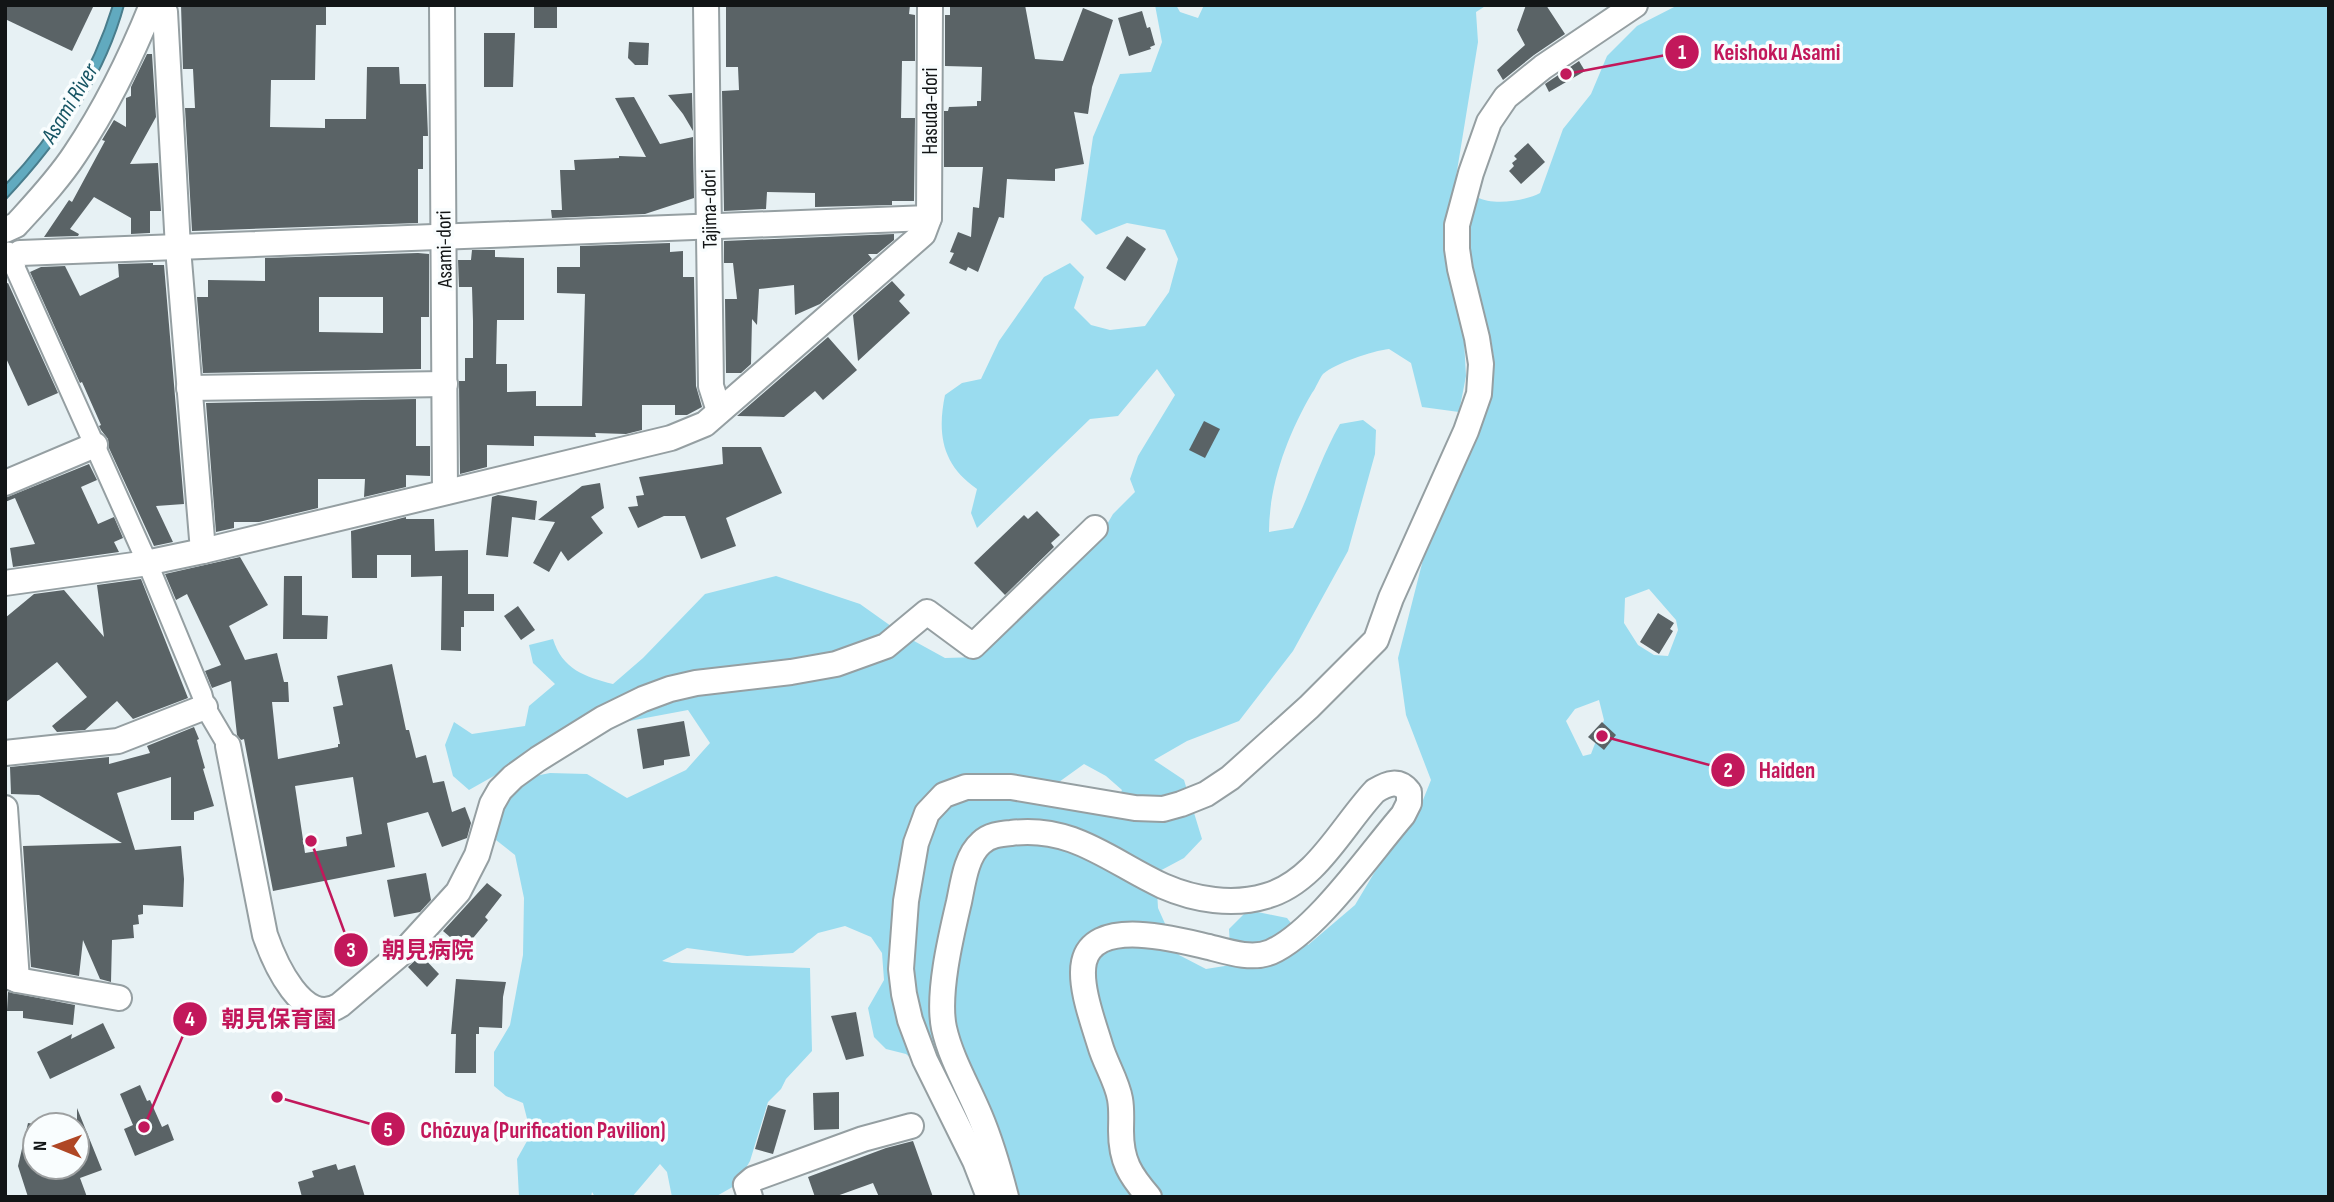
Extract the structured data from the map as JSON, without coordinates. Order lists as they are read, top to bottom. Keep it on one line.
{"streets":{"street":["Hasuda-dori","Tajima-dori","Asami-dori"]},"water":["Asami River"],"places":["Keishoku Asami","Haiden","朝見病院","Chōzuya (Purification Pavilion)","朝見保育園"],"north":"left"}
